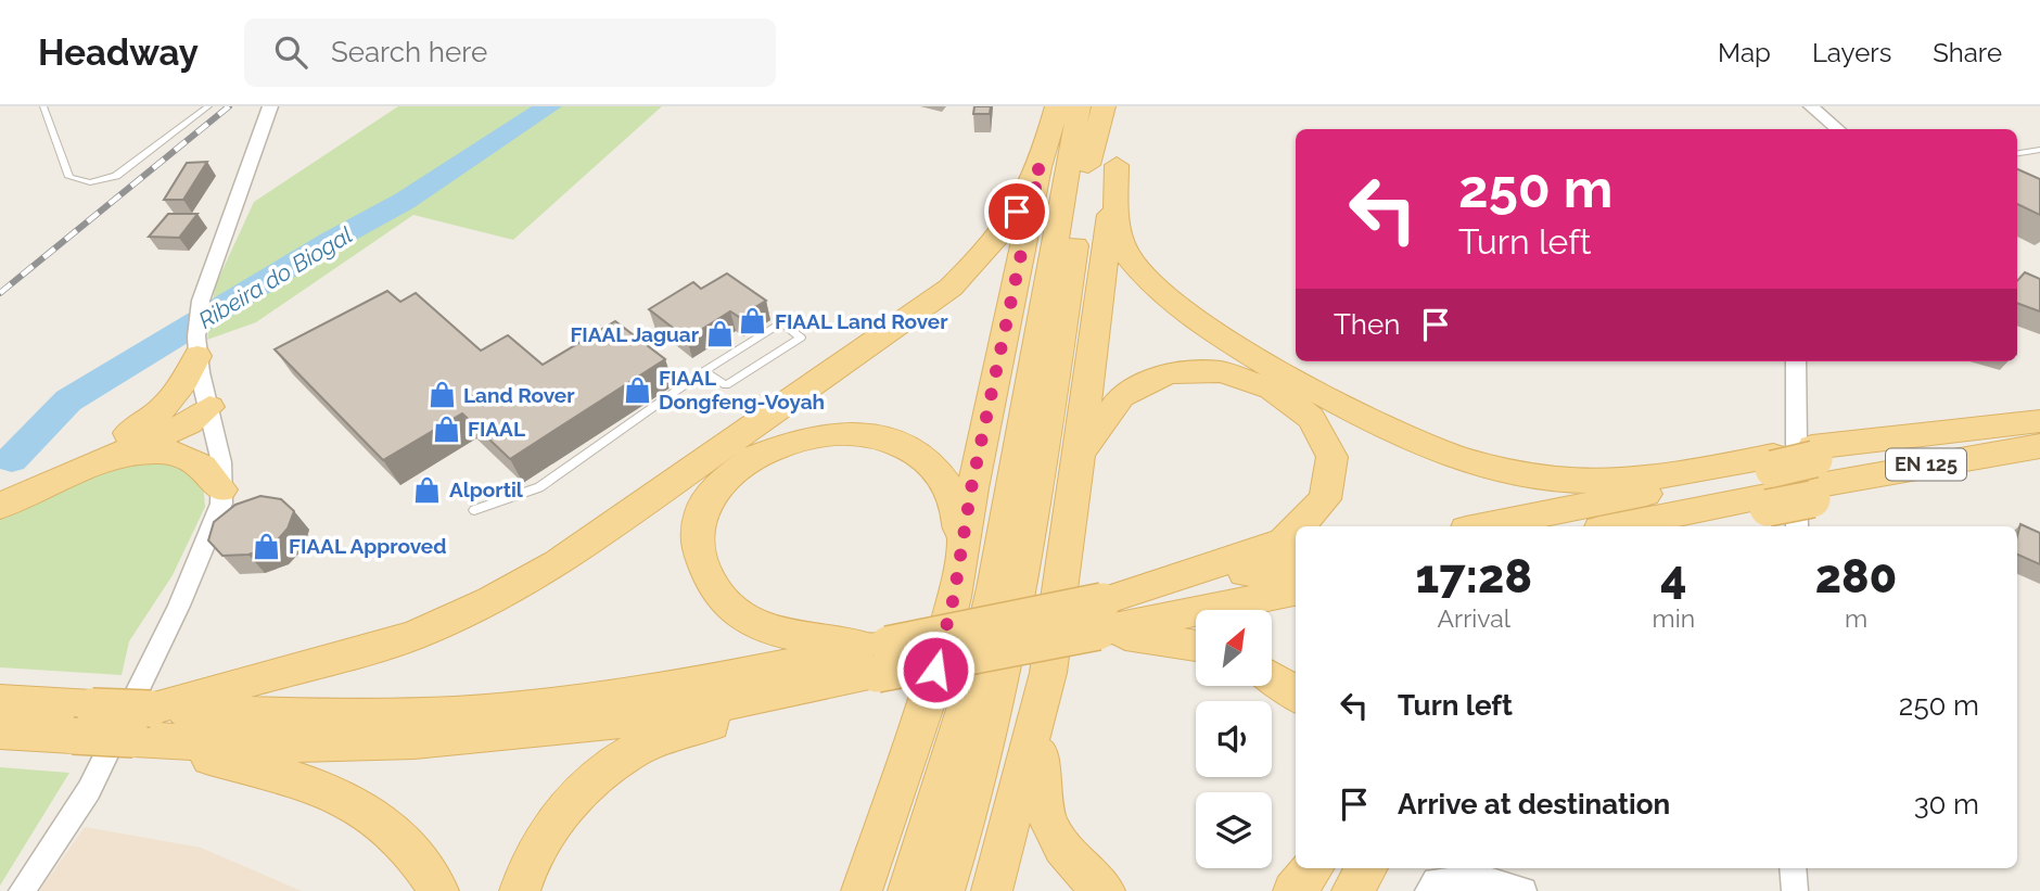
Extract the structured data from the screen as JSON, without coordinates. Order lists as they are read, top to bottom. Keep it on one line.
{"water":["Ribeira do Biogal"],"places":{"shop":["FIAAL Land Rover","FIAAL Jaguar","FIAAL Dongfeng-Voyah","Land Rover","FIAAL","Alportil","FIAAL Approved"]},"north":"top right","page":{"header":"Headway","search":"Search here","nav":["Map","Layers","Share"],"turn":["250 m","Turn left"],"then":"Then","eta":["17:28","Arrival","4","min","280","m"],"list":[{"name":"Turn left","value":"250 m"},{"name":"Arrive at destination","value":"30 m"}]}}
